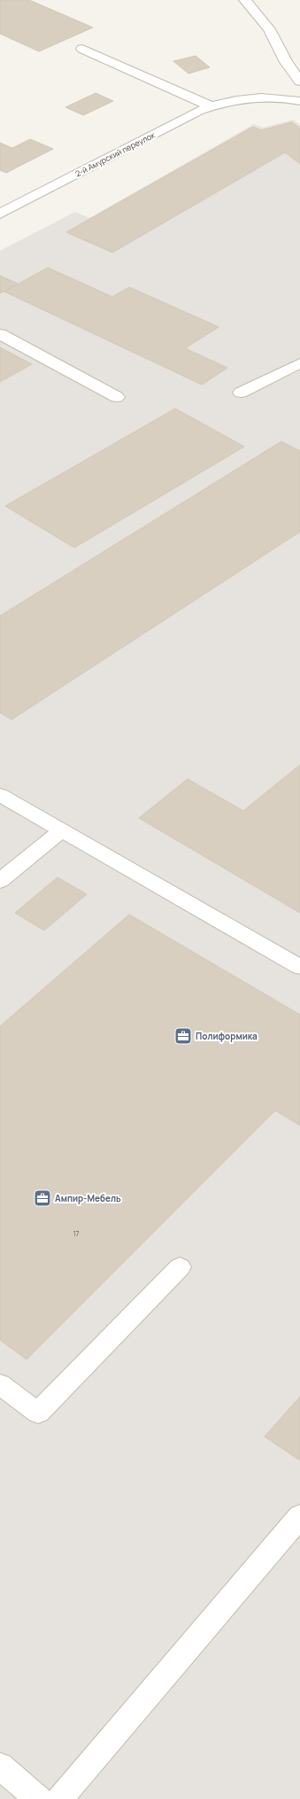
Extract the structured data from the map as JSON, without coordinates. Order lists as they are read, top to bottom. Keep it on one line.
{"streets":{"street":["2-й Амурский переулок"]},"places":{"office":["Полиформика","Ампир-Мебель"]},"house_numbers":["17"]}
